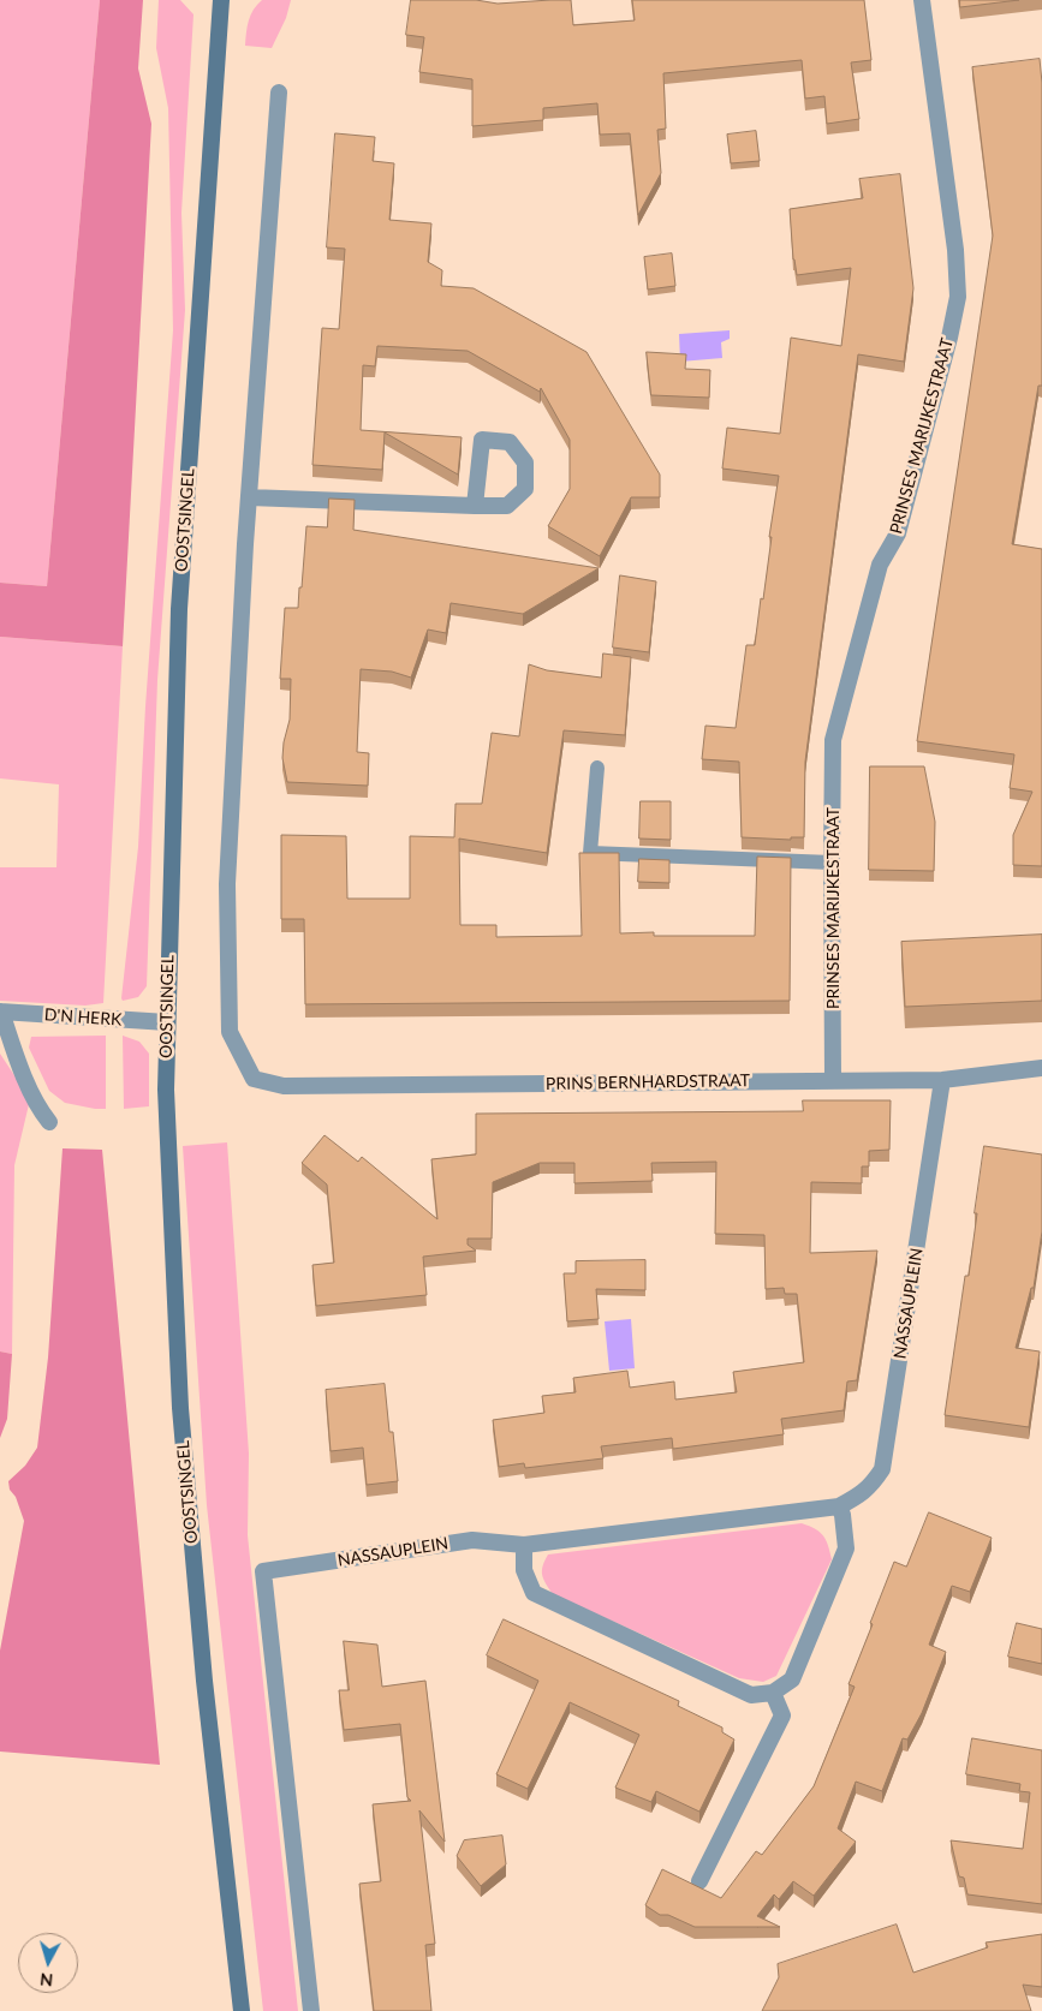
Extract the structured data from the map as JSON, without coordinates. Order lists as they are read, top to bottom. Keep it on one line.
{"streets":{"main road":["OOSTSINGEL"],"street":["PRINSES MARIJKESTRAAT","D'N HERK","PRINS BERNHARDSTRAAT","NASSAUPLEIN"]},"crossings":[["PRINSES MARIJKESTRAAT","PRINS BERNHARDSTRAAT"],["OOSTSINGEL","D'N HERK"],["PRINS BERNHARDSTRAAT","NASSAUPLEIN"]],"north":"bottom"}
